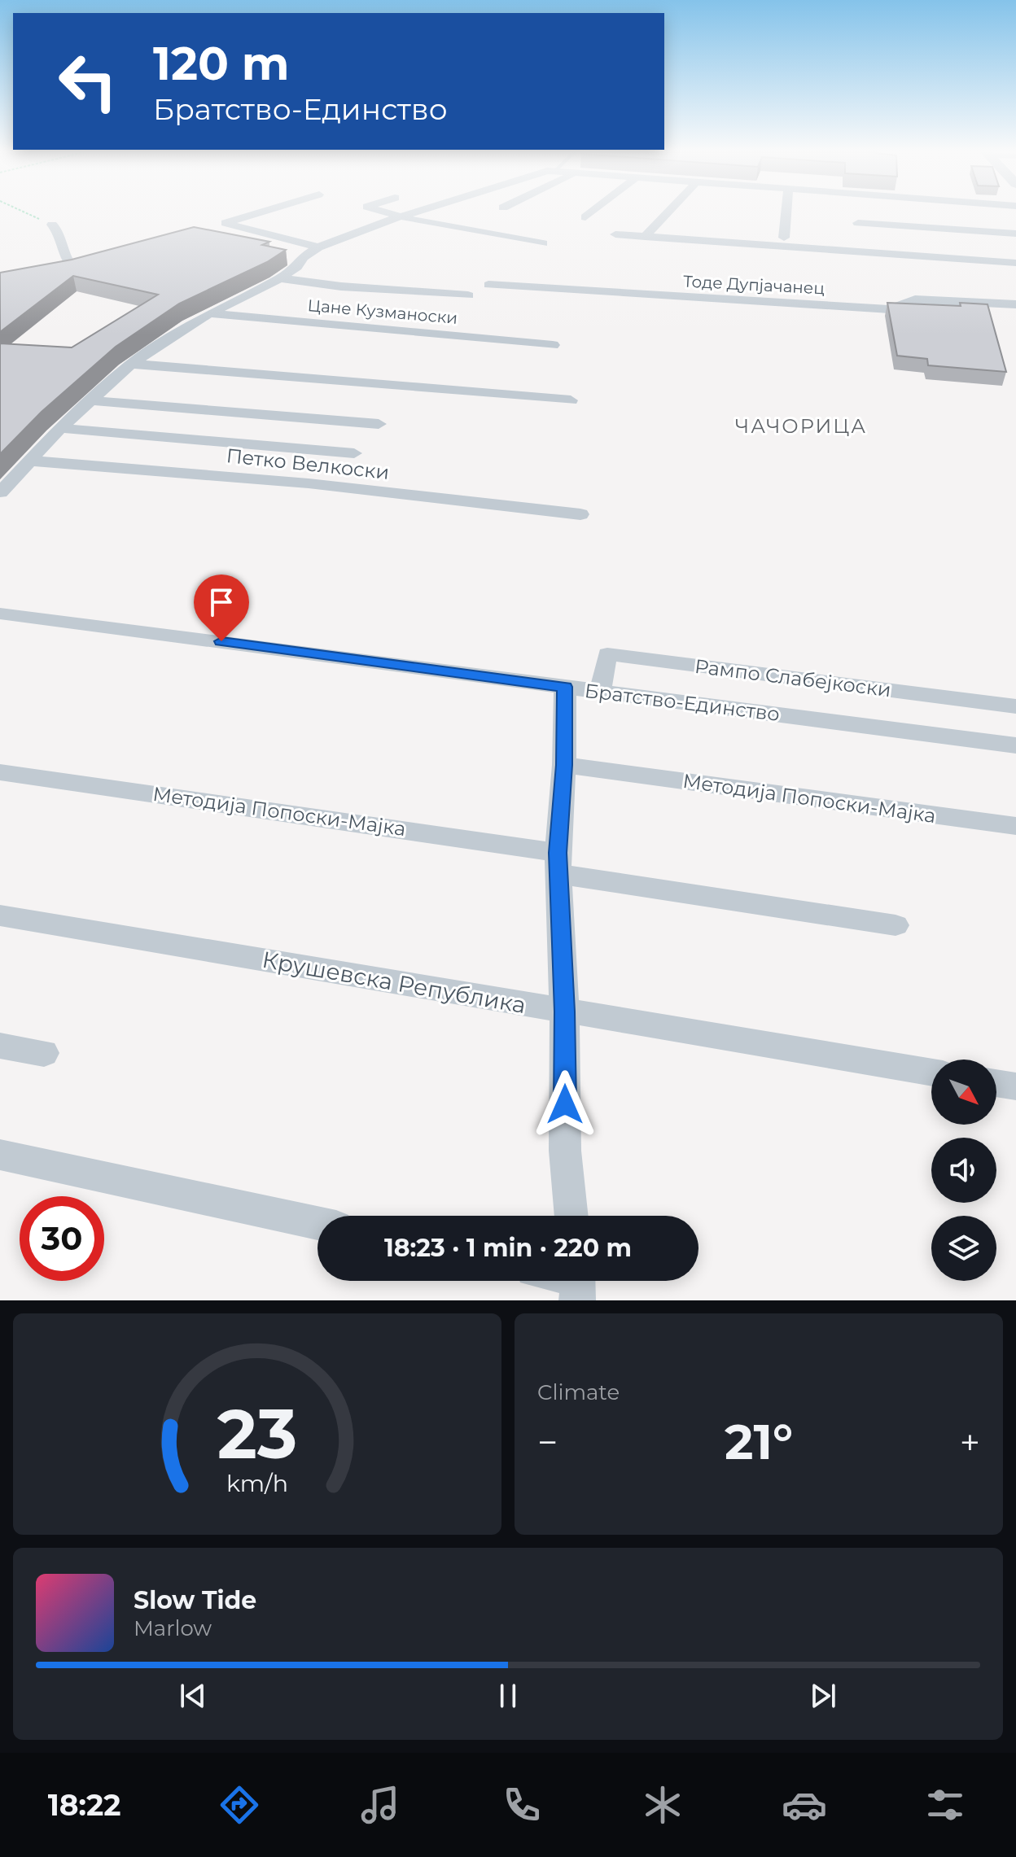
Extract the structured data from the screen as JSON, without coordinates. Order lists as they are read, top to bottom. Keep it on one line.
{"streets":{"street":["Тоде Дупјачанец","Цане Кузманоски","Петко Велкоски","Рампо Слабејкоски","Братство-Единство","Методија Попоски-Мајка","Крушевска Република"]},"crossings":[["Рампо Слабејкоски","Братство-Единство"]],"districts":["ЧАЧОРИЦА"],"north":"bottom right","page":{"turn":["120 m","Братство-Единство"],"limit":"30","trip":"18:23 · 1 min · 220 m","tile":"Climate","heat":["−","21°","+"],"song":["Slow Tide","Marlow"],"tabs":"18:22","gauge":["23","km/h"]}}
